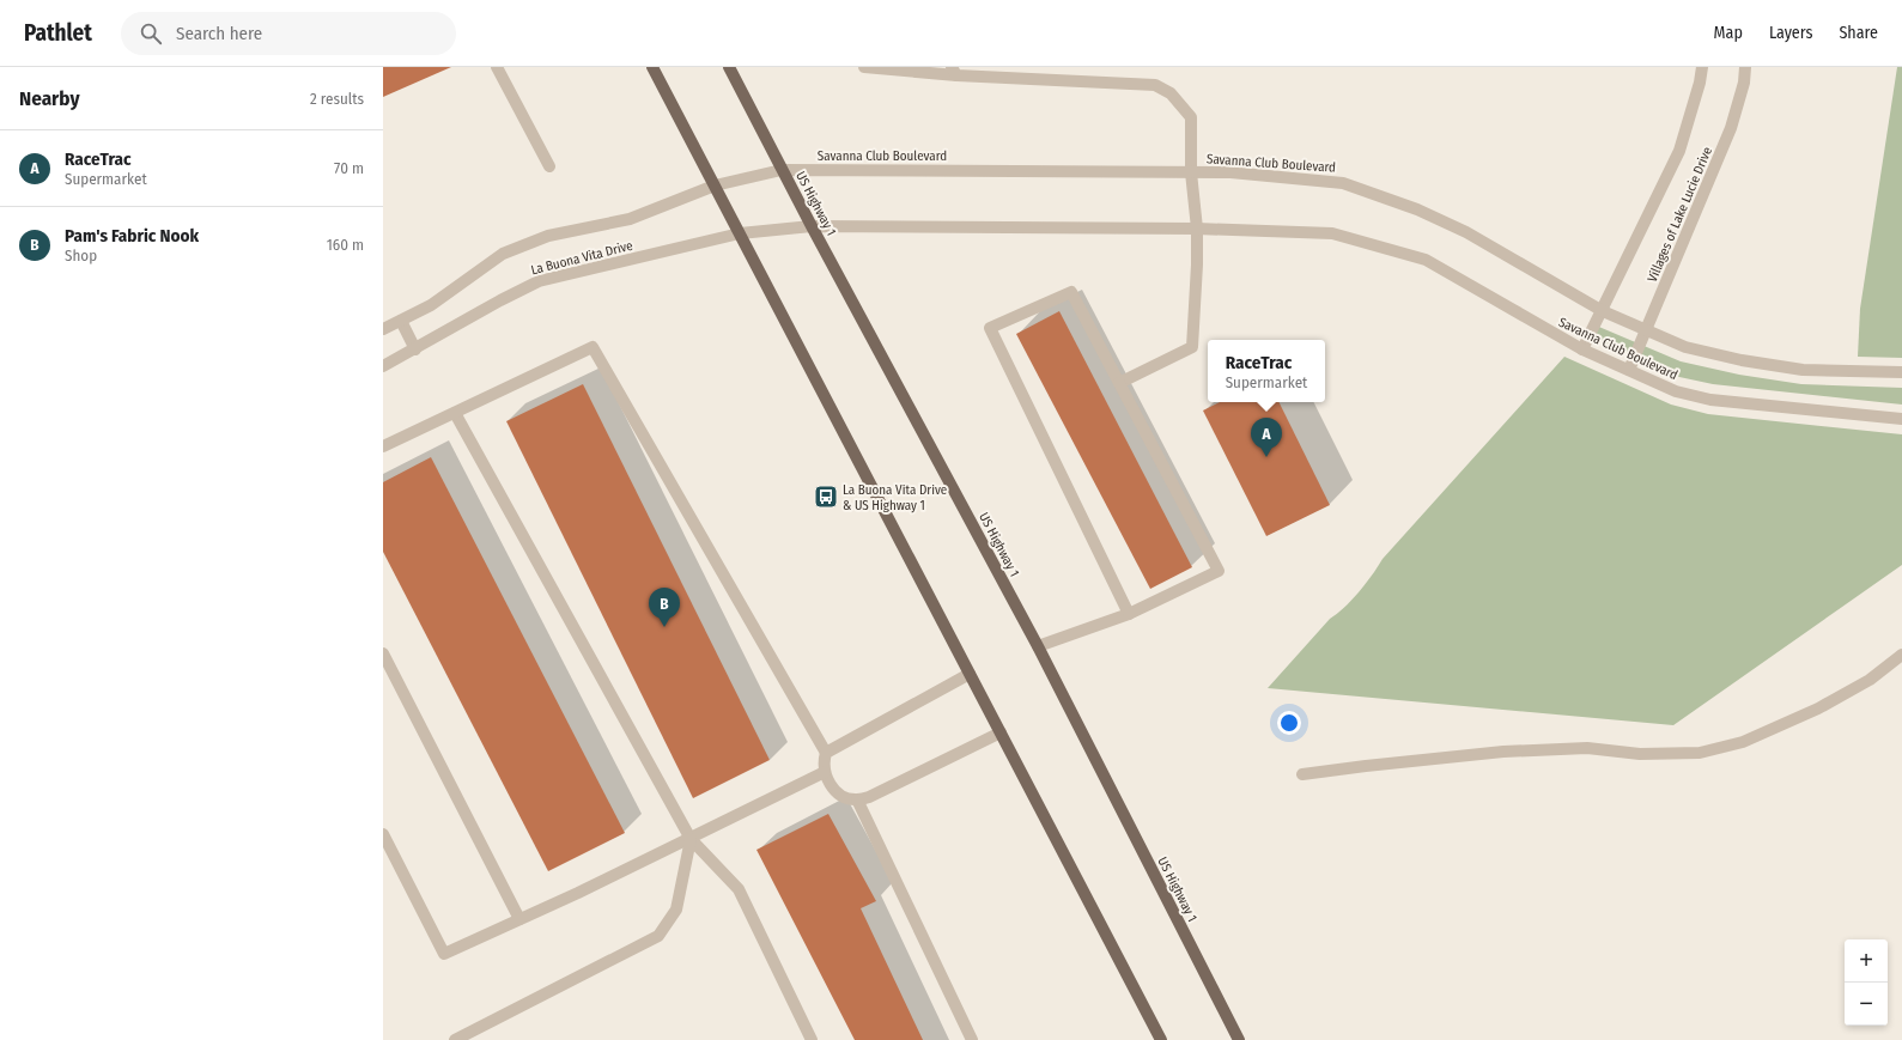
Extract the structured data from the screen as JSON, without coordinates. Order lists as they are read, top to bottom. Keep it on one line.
{"streets":{"main road":["US Highway 1"],"street":["Savanna Club Boulevard","Villages of Lake Lucie Drive","La Buona Vita Drive"]},"crossings":[["Savanna Club Boulevard","US Highway 1"],["Savanna Club Boulevard","Villages of Lake Lucie Drive"],["Savanna Club Boulevard","La Buona Vita Drive"]],"places":{"bus stop":["La Buona Vita Drive & US Highway 1"]},"page":{"header":"Pathlet","search":"Search here","nav":["Map","Layers","Share"],"heading":["Nearby","2 results"],"list":[{"mark":"A","name":"RaceTrac","note":"Supermarket","value":"70 m"},{"mark":"B","name":"Pam's Fabric Nook","note":"Shop","value":"160 m"}],"popup":["RaceTrac","Supermarket"],"pins":["A","B"],"map_buttons":["+","−"]}}
